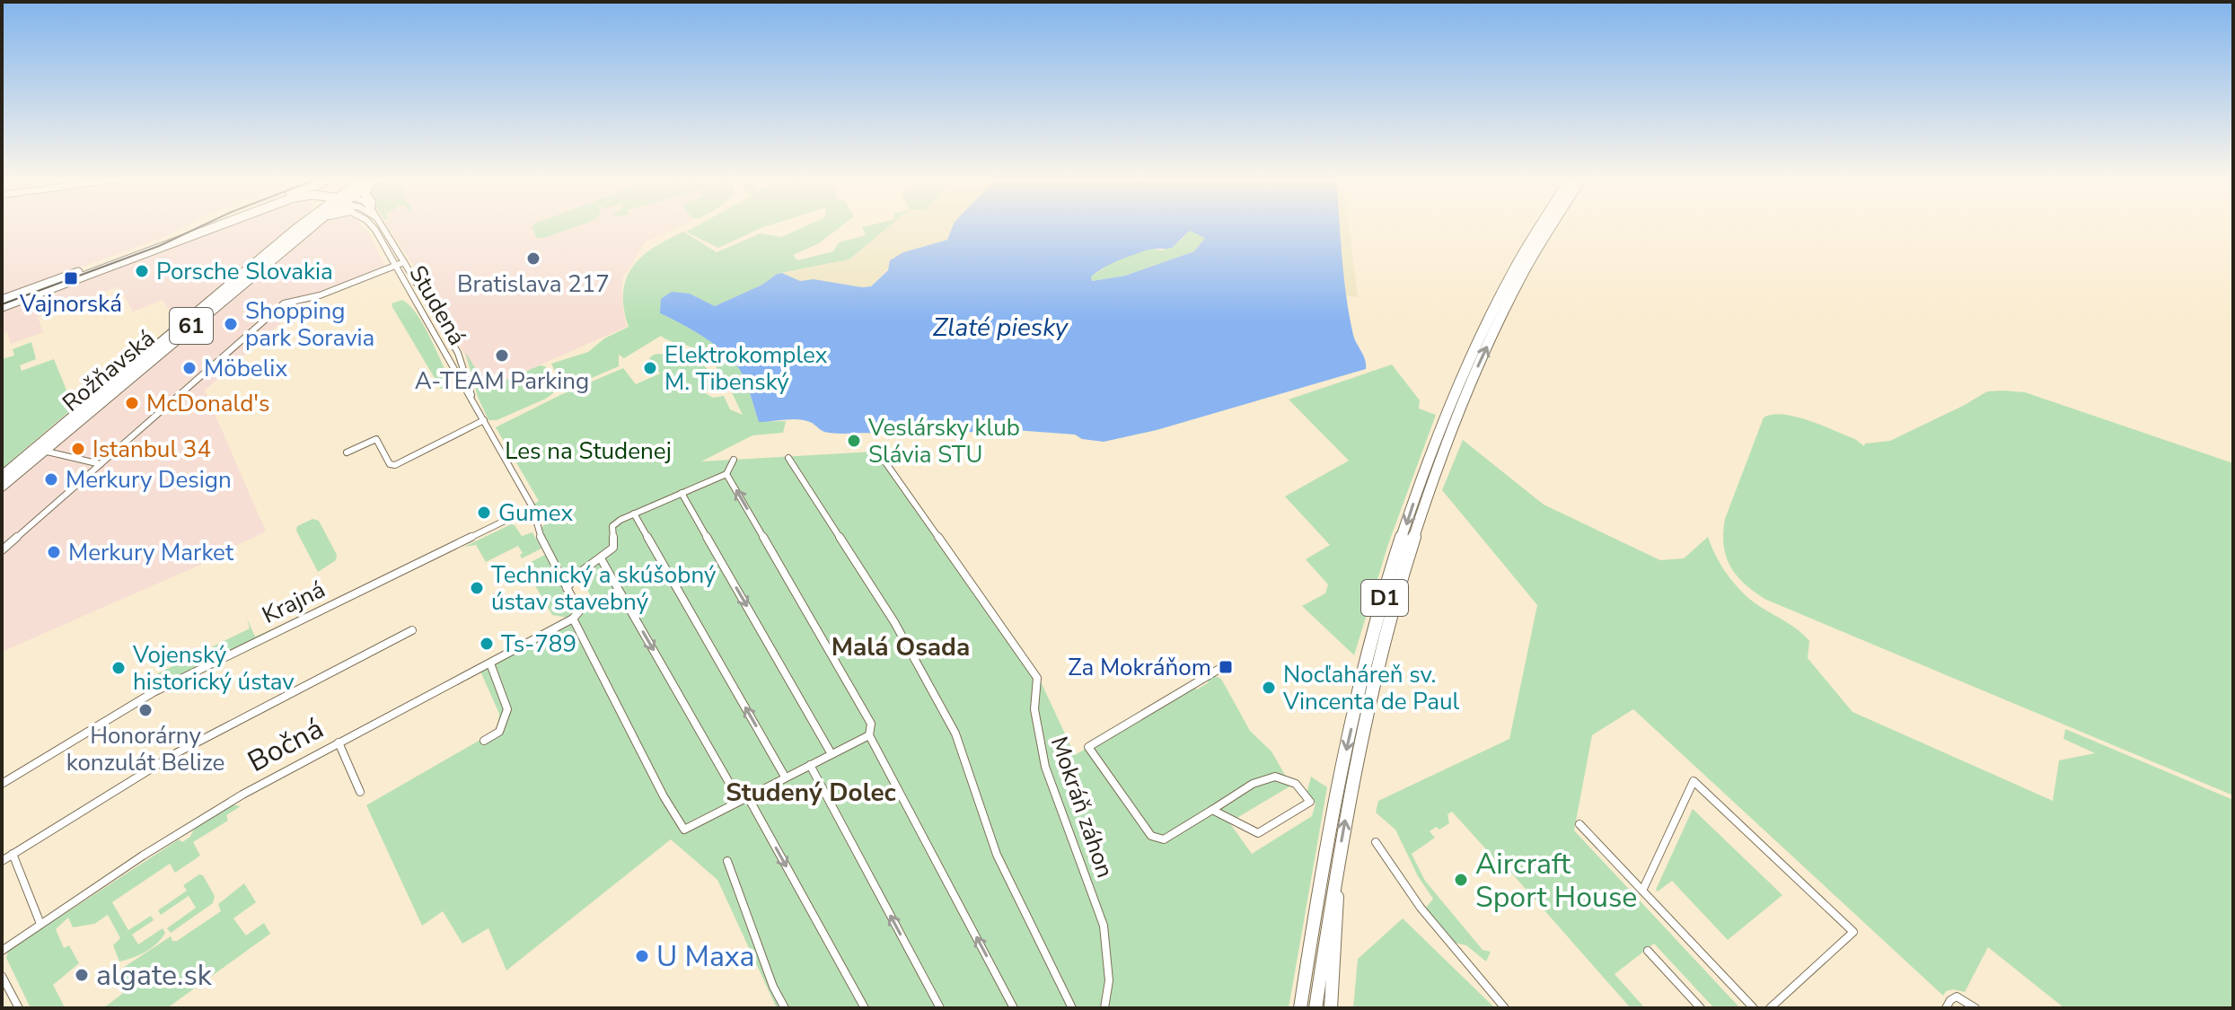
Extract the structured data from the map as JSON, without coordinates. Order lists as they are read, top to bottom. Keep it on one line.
{"streets":{"highway":["D1"],"main road":["61","Rožňavská"],"street":["Studená","Krajná","Bočná","Mokráň záhon"]},"crossings":[["Studená","Krajná"],["Studená","Bočná"]],"districts":["Malá Osada","Studený Dolec"],"water":["Zlaté piesky"],"parks":["Les na Studenej"],"places":{"other":["Bratislava 217","Porsche Slovakia","Shopping park Soravia","A-TEAM Parking","Möbelix","Elektrokomplex M. Tibenský","McDonald's","Veslársky klub Slávia STU","Istanbul 34","Merkury Design","Gumex","Merkury Market","Technický a skúšobný ústav stavebný","Ts-789","Vojenský historický ústav","Nocľaháreň sv. Vincenta de Paul","Honorárny konzulát Belize","Aircraft Sport House","U Maxa","algate.sk"],"transit":["Vajnorská","Za Mokráňom"]}}
